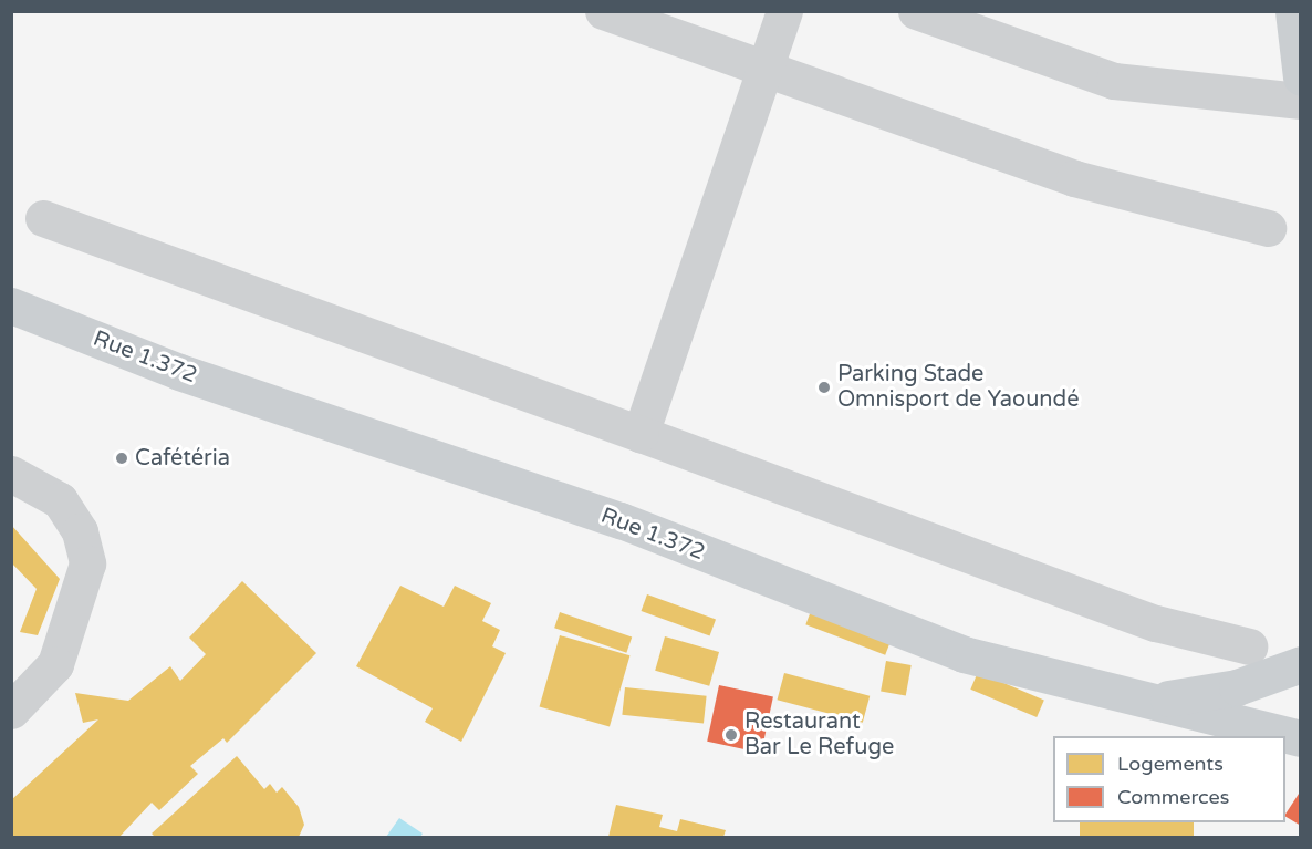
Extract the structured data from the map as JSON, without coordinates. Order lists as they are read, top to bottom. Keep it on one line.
{"streets":{"main road":["Rue 1.372"]},"places":["Parking Stade Omnisport de Yaoundé","Cafétéria","Restaurant Bar Le Refuge"],"legend":["Logements","Commerces"]}
